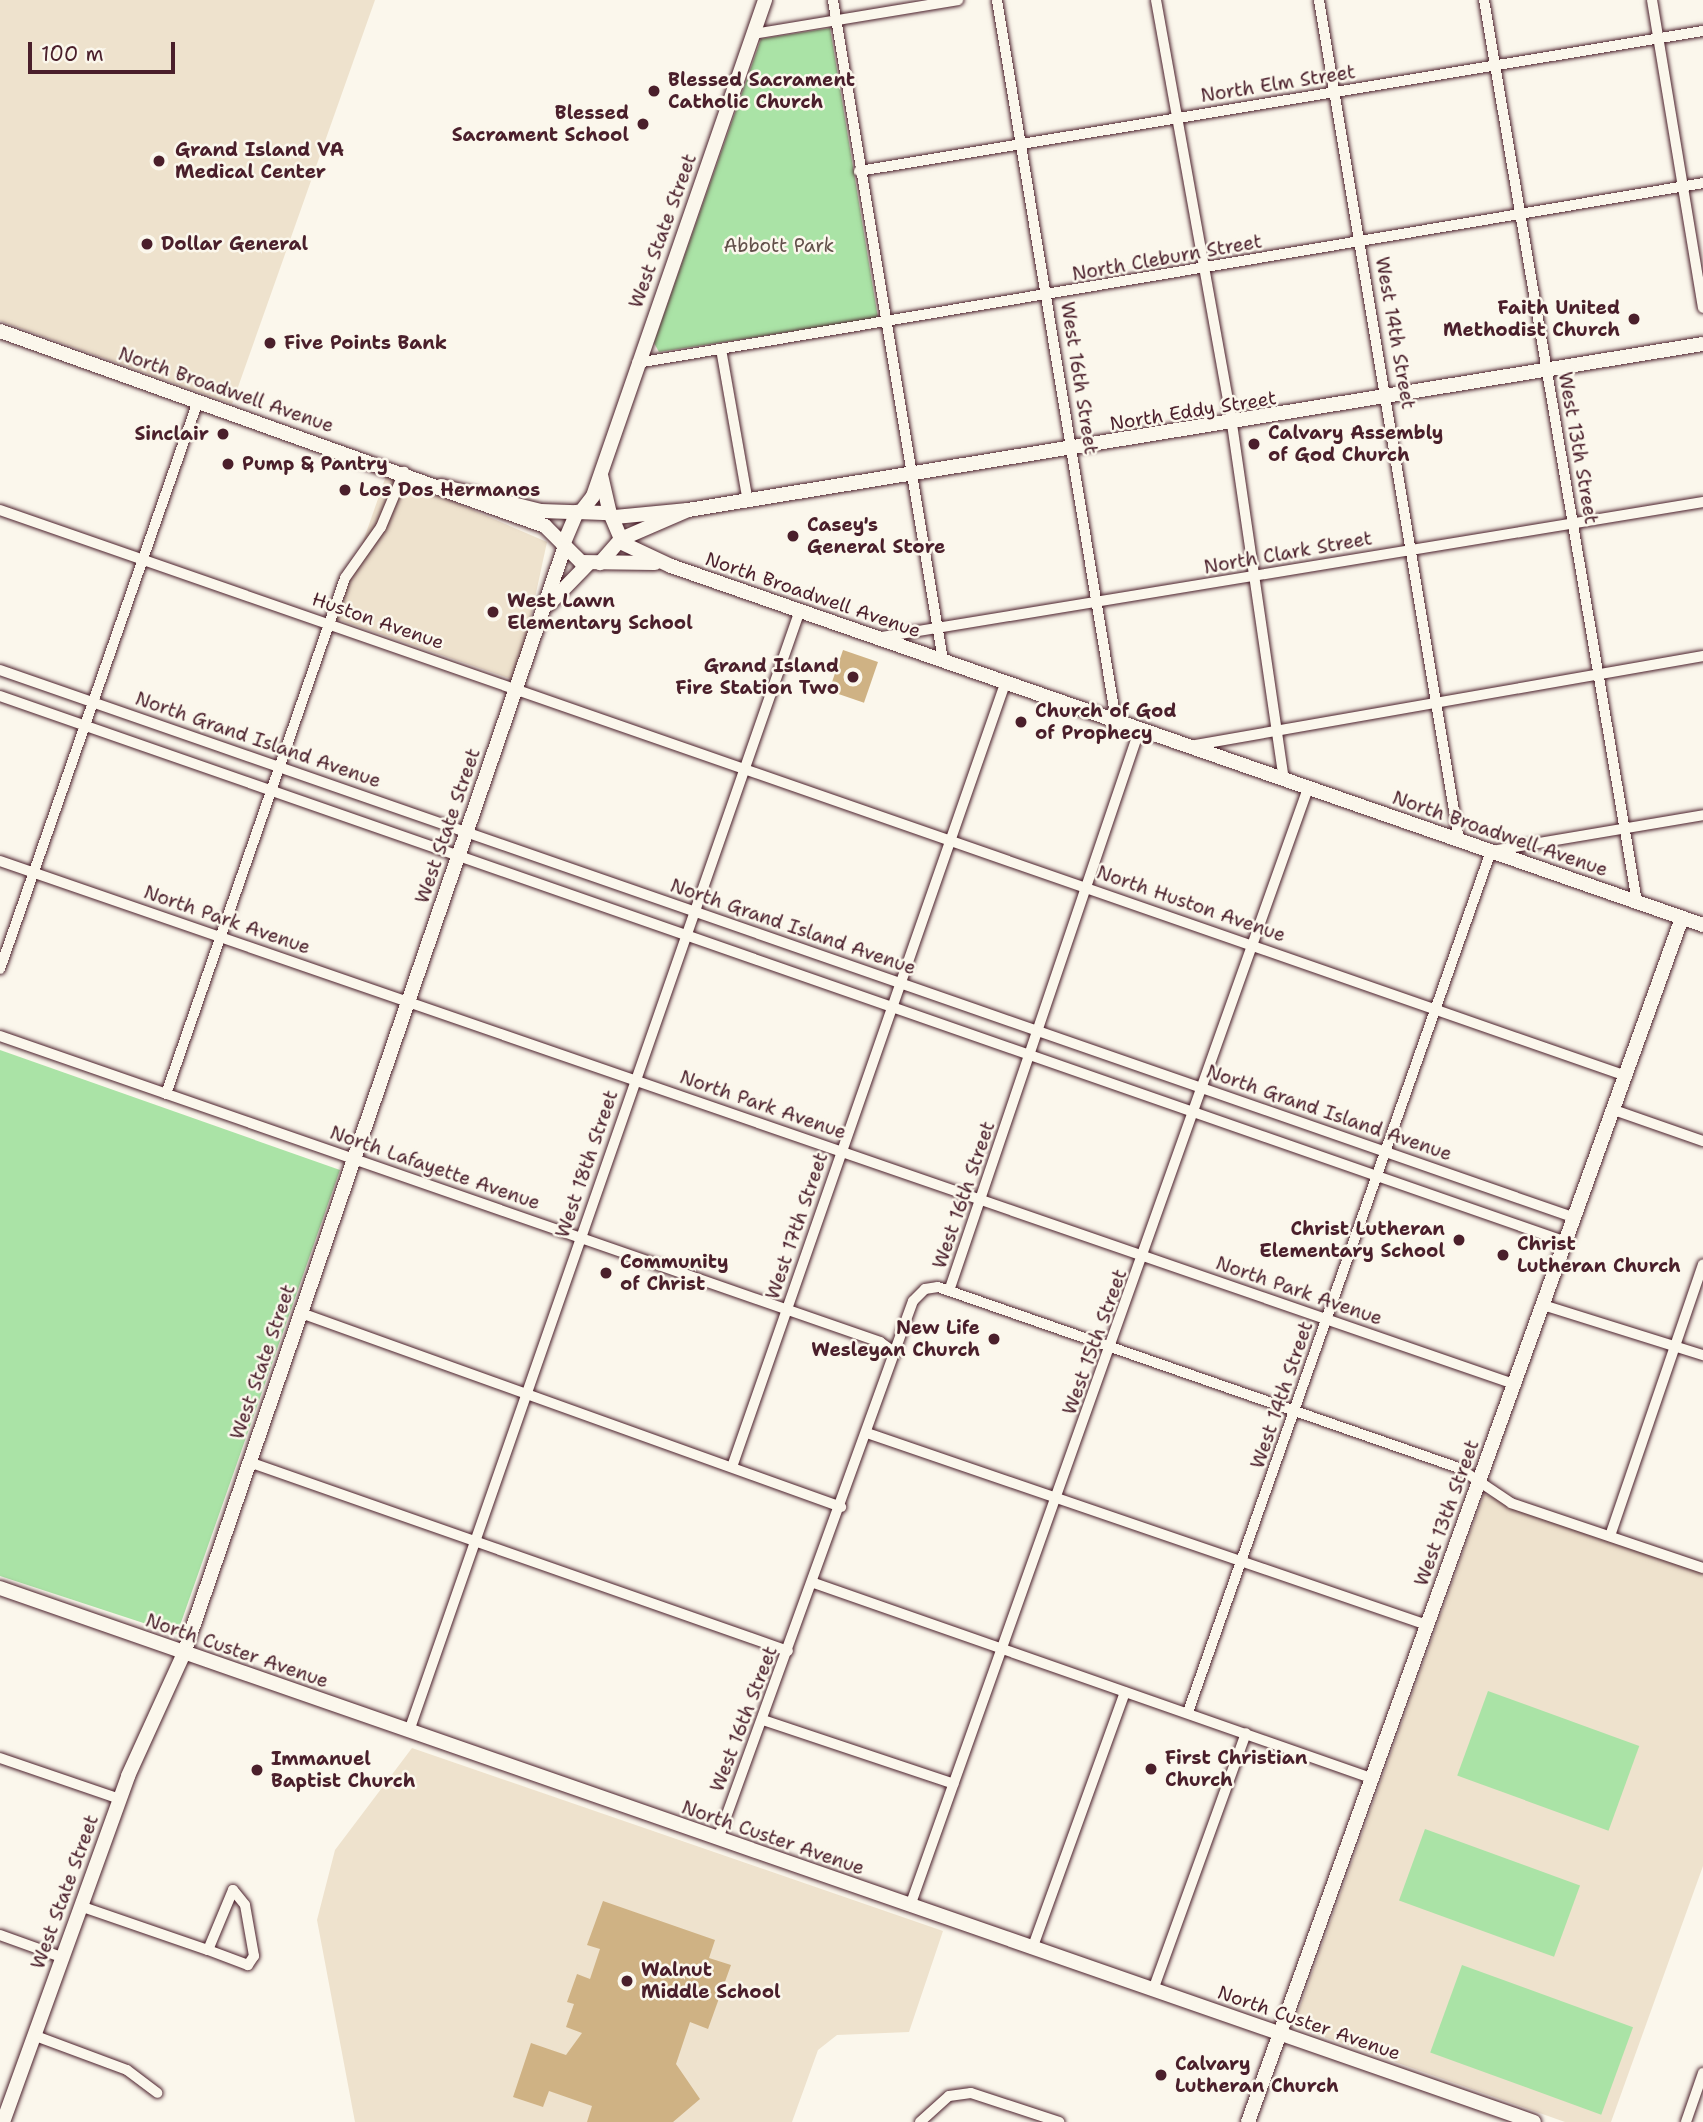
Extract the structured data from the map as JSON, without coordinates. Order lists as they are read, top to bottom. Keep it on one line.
{"streets":{"main road":["West State Street","North Broadwell Avenue","North Eddy Street","West 13th Street","North Custer Avenue"],"street":["North Elm Street","North Cleburn Street","West 14th Street","West 16th Street","North Clark Street","Huston Avenue","North Grand Island Avenue","North Huston Avenue","North Park Avenue","West 18th Street","North Lafayette Avenue","West 17th Street","West 15th Street"]},"crossings":[["North Elm Street","West 14th Street"],["North Elm Street","West 16th Street"],["North Elm Street","West 13th Street"],["West State Street","North Cleburn Street"],["West State Street","North Broadwell Avenue"],["West State Street","North Eddy Street"],["West State Street","Huston Avenue"],["West State Street","North Grand Island Avenue"],["West State Street","North Park Avenue"],["West State Street","North Lafayette Avenue"],["West State Street","North Custer Avenue"],["North Cleburn Street","West 14th Street"],["North Cleburn Street","West 16th Street"],["North Cleburn Street","West 13th Street"],["West 14th Street","North Broadwell Avenue"],["West 14th Street","North Eddy Street"],["West 14th Street","North Clark Street"],["West 14th Street","North Grand Island Avenue"],["West 14th Street","North Huston Avenue"],["West 14th Street","North Park Avenue"],["West 16th Street","North Broadwell Avenue"],["West 16th Street","North Eddy Street"],["West 16th Street","North Clark Street"],["West 16th Street","North Grand Island Avenue"],["West 16th Street","North Huston Avenue"],["West 16th Street","North Park Avenue"],["West 16th Street","North Lafayette Avenue"],["West 16th Street","North Custer Avenue"],["North Broadwell Avenue","North Eddy Street"],["North Broadwell Avenue","West 13th Street"],["North Broadwell Avenue","North Clark Street"],["North Broadwell Avenue","West 18th Street"],["North Broadwell Avenue","West 17th Street"],["North Broadwell Avenue","West 15th Street"],["North Eddy Street","West 13th Street"],["West 13th Street","North Clark Street"],["West 13th Street","North Grand Island Avenue"],["West 13th Street","North Huston Avenue"],["West 13th Street","North Park Avenue"],["West 13th Street","North Custer Avenue"],["Huston Avenue","North Huston Avenue"],["Huston Avenue","West 18th Street"],["North Grand Island Avenue","West 18th Street"],["North Grand Island Avenue","West 17th Street"],["North Grand Island Avenue","West 15th Street"],["North Huston Avenue","West 18th Street"],["North Huston Avenue","West 17th Street"],["North Huston Avenue","West 15th Street"],["North Park Avenue","West 18th Street"],["North Park Avenue","West 17th Street"],["North Park Avenue","West 15th Street"],["West 18th Street","North Lafayette Avenue"],["West 18th Street","North Custer Avenue"],["North Lafayette Avenue","West 17th Street"],["West 15th Street","North Custer Avenue"]],"parks":["Abbott Park"],"places":["Blessed Sacrament Catholic Church","Blessed Sacrament School","Grand Island VA Medical Center","Dollar General","Faith United Methodist Church","Five Points Bank","Sinclair","Calvary Assembly of God Church","Pump & Pantry","Los Dos Hermanos","Casey's General Store","West Lawn Elementary School","Grand Island Fire Station Two","Church of God of Prophecy","Christ Lutheran Elementary School","Christ Lutheran Church","Community of Christ","New Life Wesleyan Church","First Christian Church","Immanuel Baptist Church","Walnut Middle School","Calvary Lutheran Church"],"scale_bar":"100 m"}
